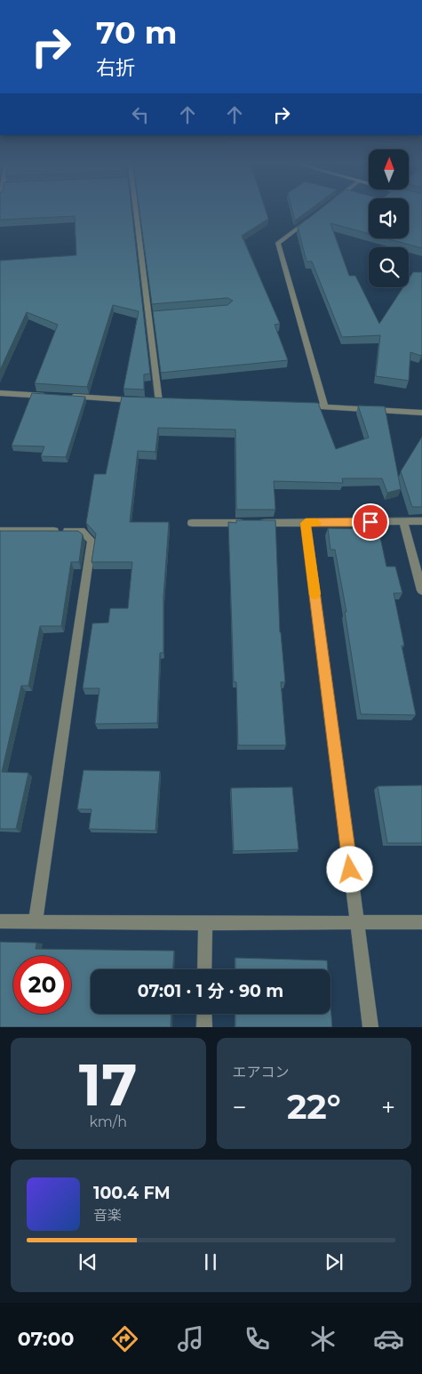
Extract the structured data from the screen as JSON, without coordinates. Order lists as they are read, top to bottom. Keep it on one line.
{"north":"top","page":{"turn":["70 m","右折"],"limit":"20","trip":"07:01 · 1 分 · 90 m","tile":[["17","km/h"],"エアコン"],"heat":["−","22°","+"],"song":["100.4 FM","音楽"],"tabs":"07:00"}}
